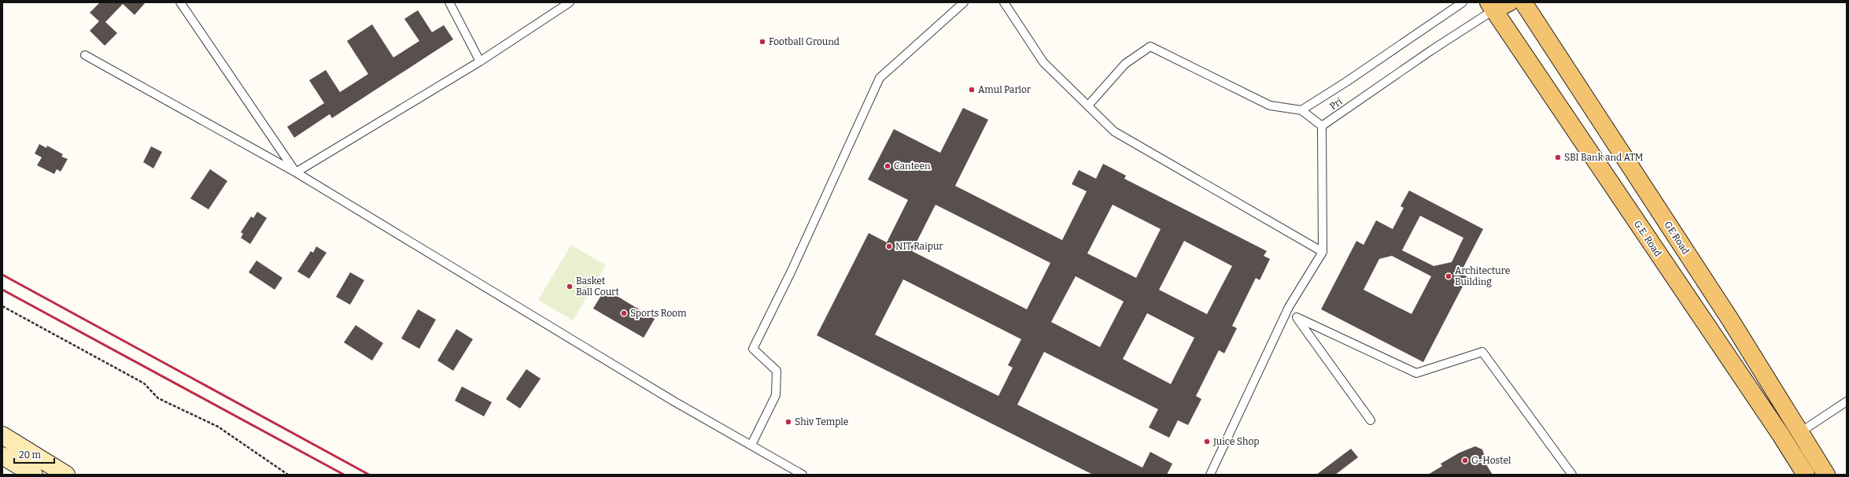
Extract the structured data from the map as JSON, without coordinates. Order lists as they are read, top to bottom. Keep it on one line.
{"streets":{"main road":["GE Road","G.E. Road"],"lane":["Pri"]},"crossings":[["Pri","G.E. Road"]],"places":["Football Ground","Amul Parlor","SBI Bank and ATM","Canteen","NIT Raipur","Architecture Building","Basket Ball Court","Sports Room","Shiv Temple","Juice Shop","G-Hostel"],"scale_bar":"20 m"}
